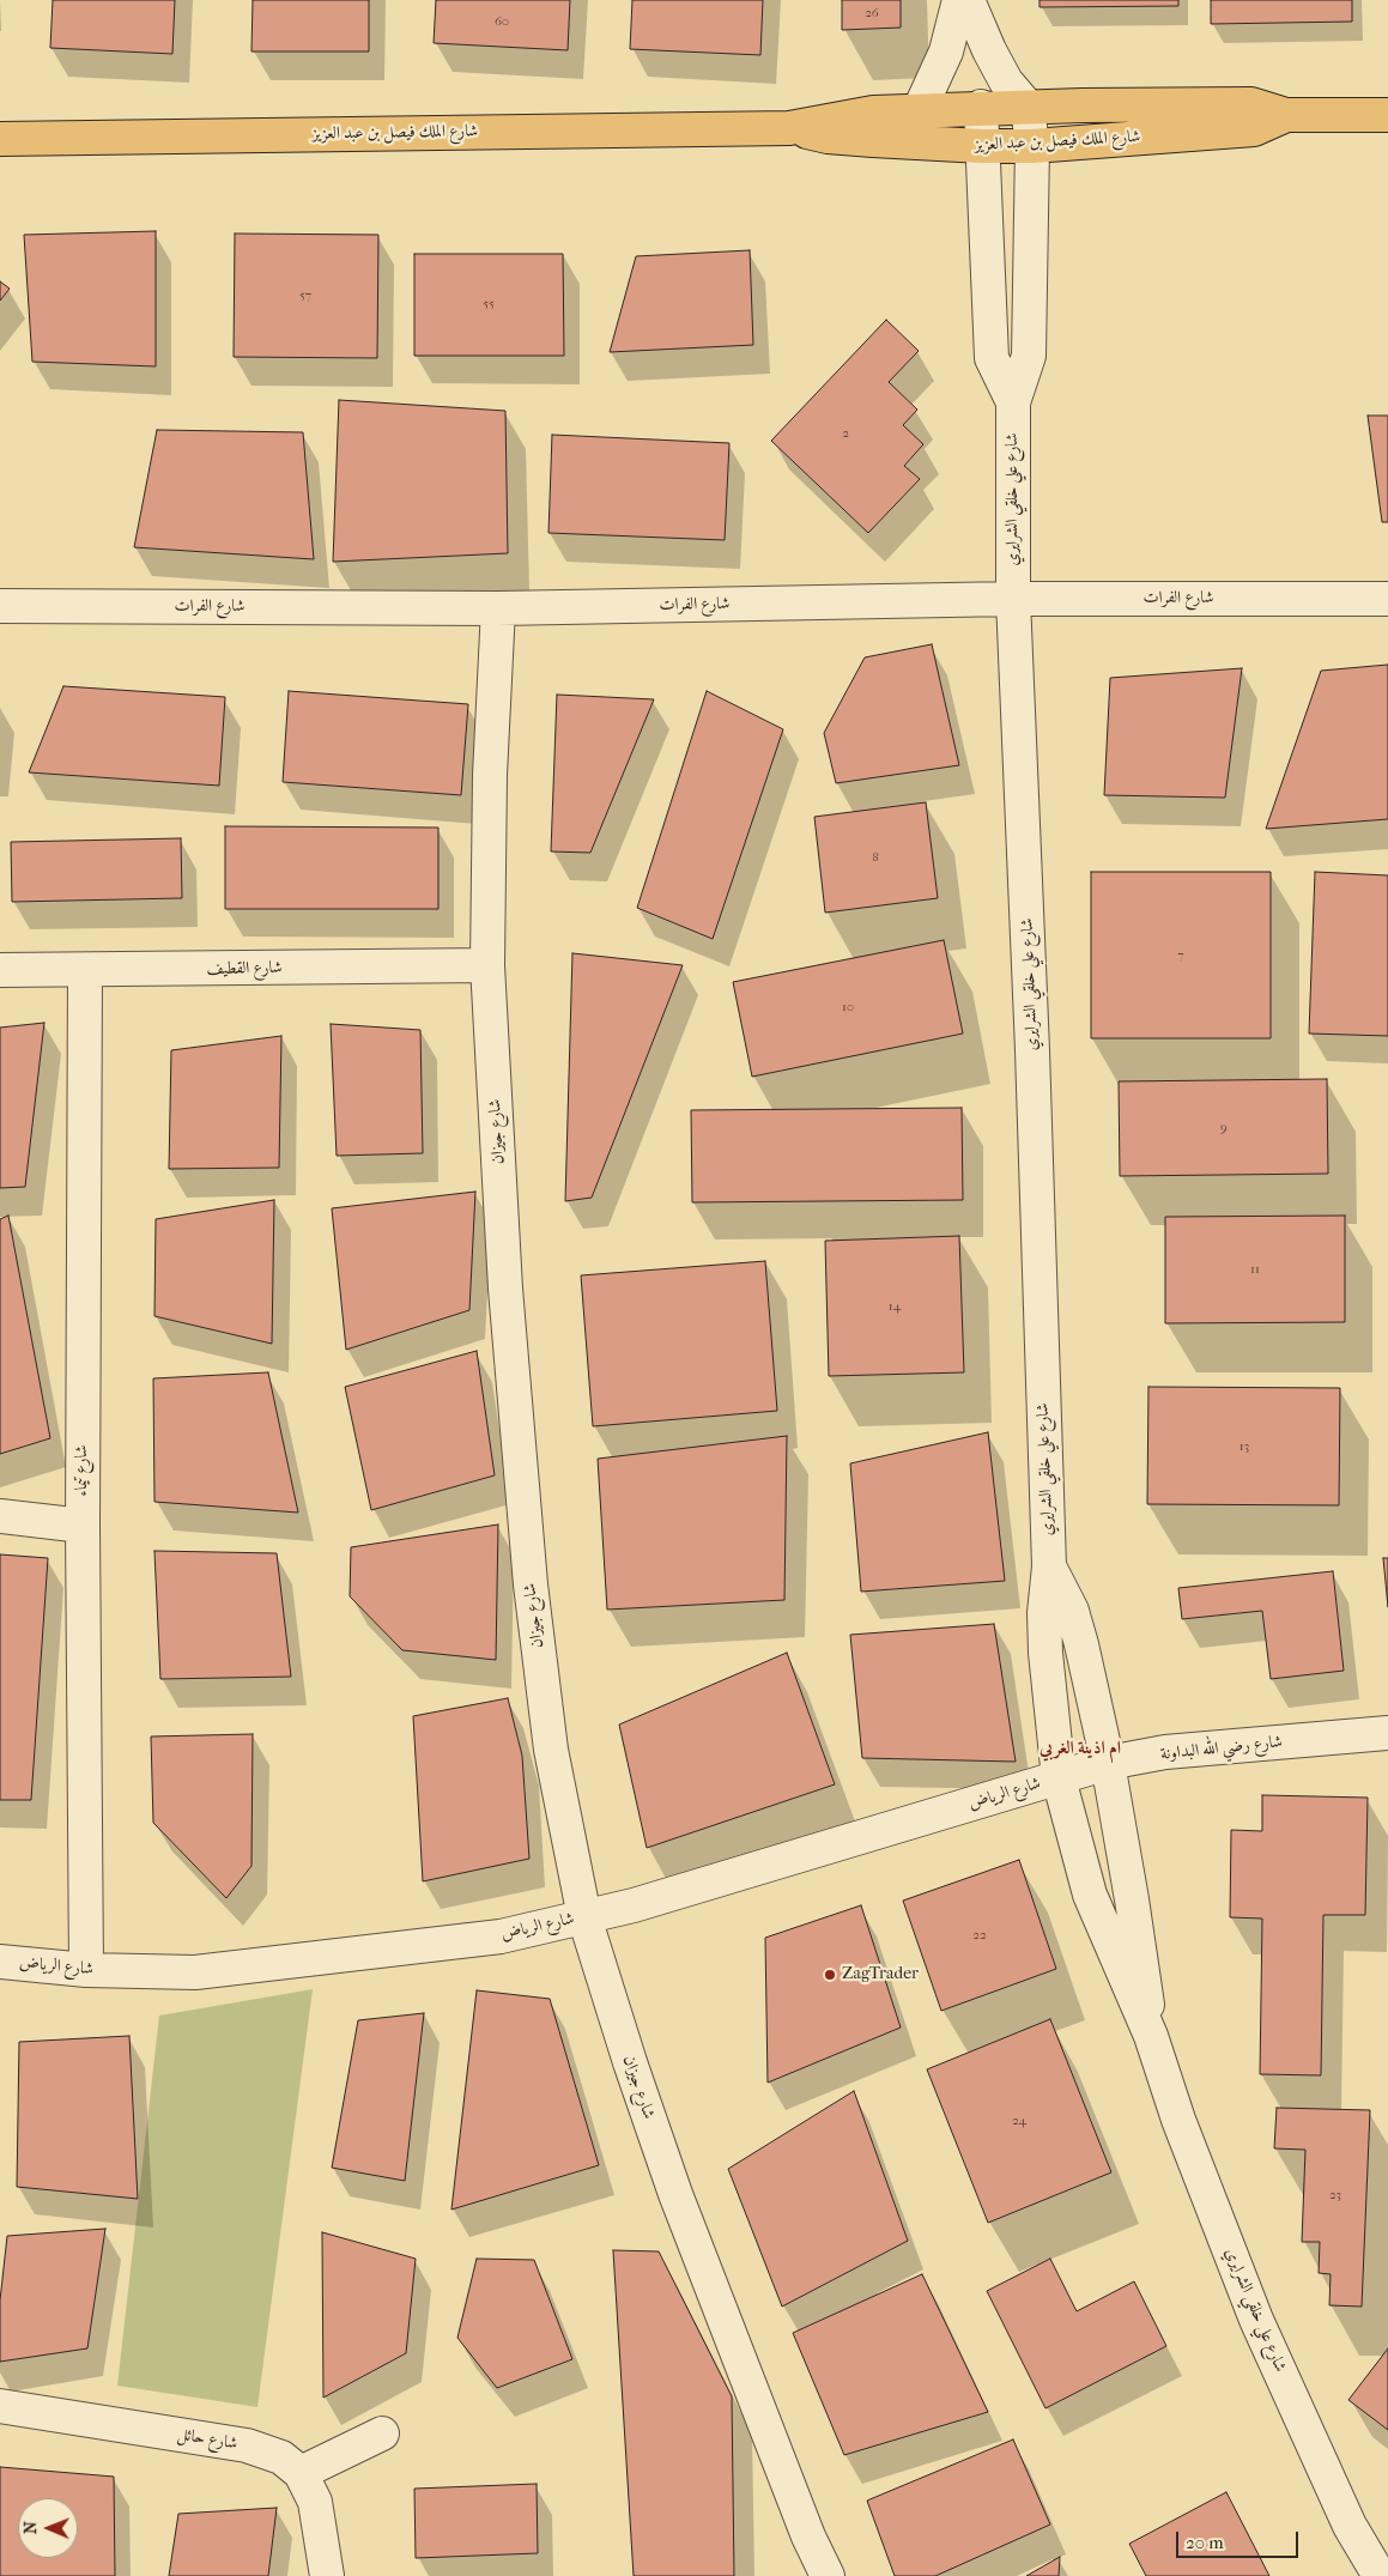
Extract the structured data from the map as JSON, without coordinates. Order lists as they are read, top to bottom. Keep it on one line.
{"streets":{"main road":["شارع الملك فيصل بن عبد العزيز"],"street":["شارع علي خلقي الشرايري","شارع الفرات","شارع القطيف","شارع جيزان","شارع تيماء","شارع رضي الله البداونة","شارع الرياض","شارع حائل"]},"crossings":[["شارع الملك فيصل بن عبد العزيز","شارع علي خلقي الشرايري"],["شارع علي خلقي الشرايري","شارع الفرات"],["شارع علي خلقي الشرايري","شارع رضي الله البداونة"],["شارع علي خلقي الشرايري","شارع الرياض"],["شارع الفرات","شارع جيزان"],["شارع القطيف","شارع جيزان"],["شارع القطيف","شارع تيماء"],["شارع جيزان","شارع الرياض"],["شارع تيماء","شارع الرياض"],["شارع رضي الله البداونة","شارع الرياض"]],"districts":["ام اذينة الغربي"],"places":["ZagTrader"],"house_numbers":["26","60","57","55","2","8","7","10","9","11","14","13","22","24","23"],"scale_bar":"20 m","north":"left"}
